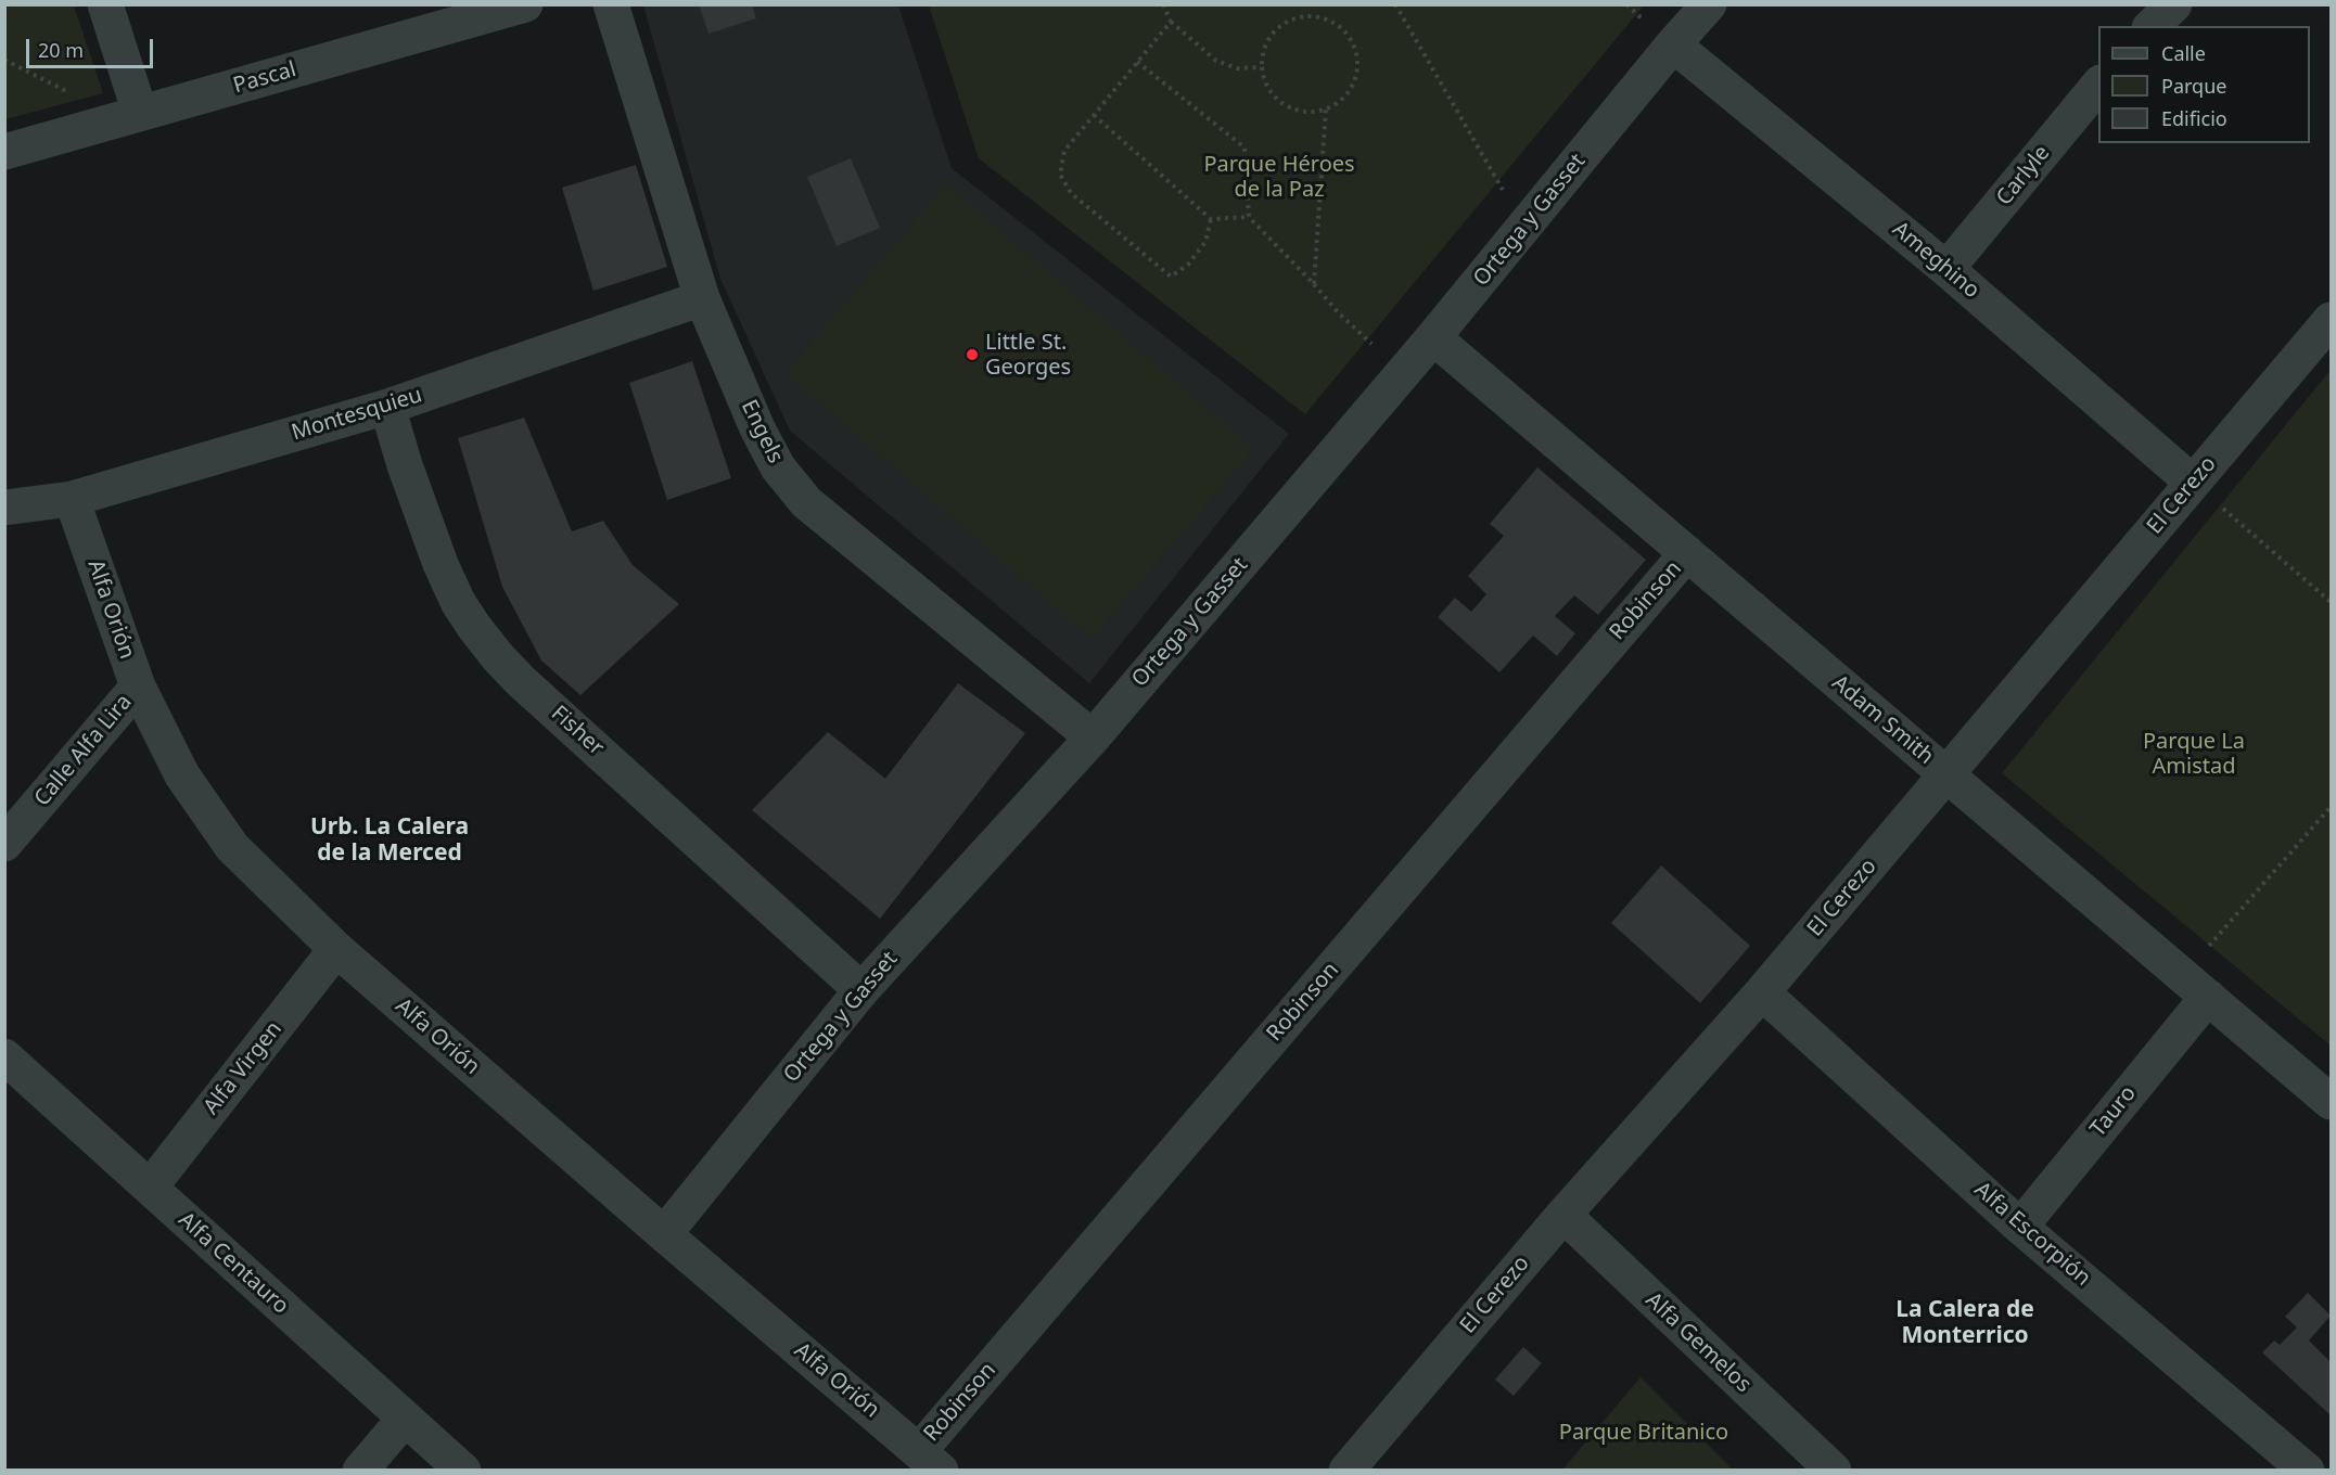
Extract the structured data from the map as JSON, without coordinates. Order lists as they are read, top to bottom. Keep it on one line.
{"streets":{"street":["Pascal","Carlyle","Ortega y Gasset","Ameghino","Montesquieu","Engels","El Cerezo","Robinson","Alfa Orión","Adam Smith","Fisher","Calle Alfa Lira","Alfa Virgen","Tauro","Alfa Escorpión","Alfa Centauro","Alfa Gemelos"]},"crossings":[["Carlyle","Ameghino"],["Ortega y Gasset","Ameghino"],["Ortega y Gasset","Engels"],["Ortega y Gasset","Alfa Orión"],["Ortega y Gasset","Adam Smith"],["Ortega y Gasset","Fisher"],["Ameghino","El Cerezo"],["Montesquieu","Engels"],["Montesquieu","Alfa Orión"],["Montesquieu","Fisher"],["El Cerezo","Adam Smith"],["El Cerezo","Alfa Escorpión"],["El Cerezo","Alfa Gemelos"],["Robinson","Alfa Orión"],["Robinson","Adam Smith"],["Alfa Orión","Calle Alfa Lira"],["Alfa Orión","Alfa Virgen"],["Adam Smith","Tauro"],["Alfa Virgen","Alfa Centauro"],["Tauro","Alfa Escorpión"]],"districts":["Urb. La Calera de la Merced","La Calera de Monterrico"],"parks":["Parque Héroes de la Paz","Parque La Amistad","Parque Britanico"],"places":["Little St. Georges"],"legend":["Calle","Parque","Edificio"],"scale_bar":"20 m"}
